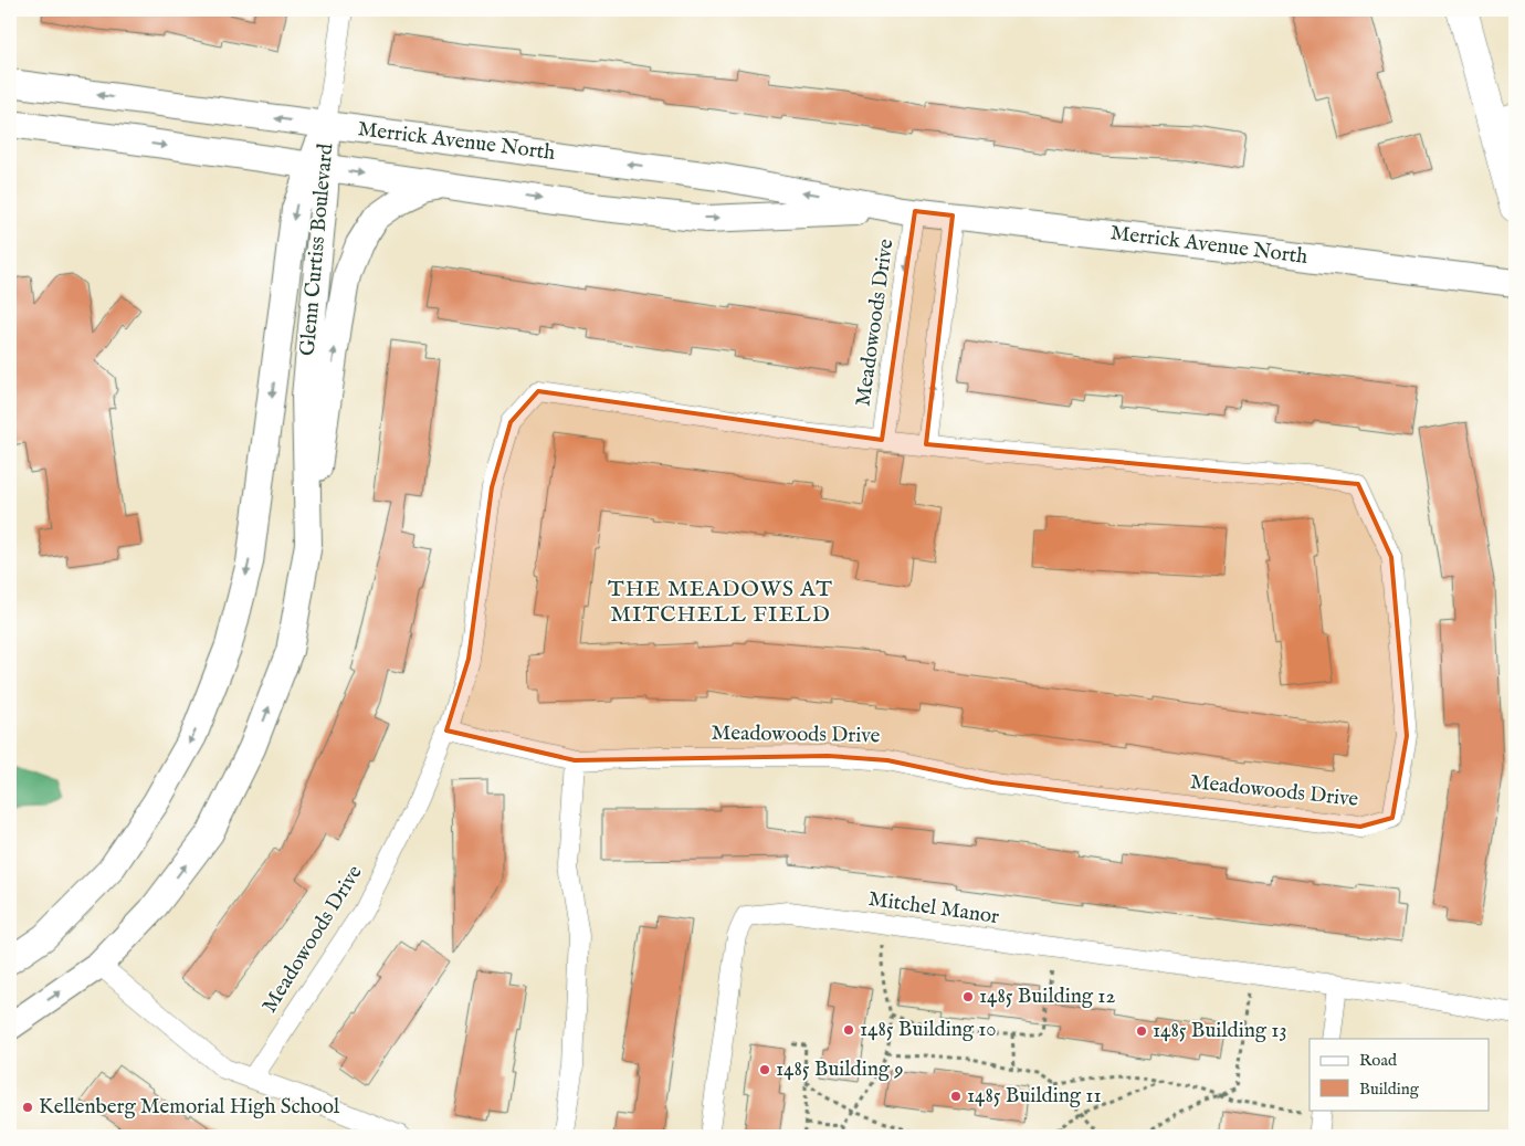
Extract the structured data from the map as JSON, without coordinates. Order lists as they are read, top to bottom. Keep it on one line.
{"streets":{"main road":["Merrick Avenue North","Glenn Curtiss Boulevard"],"street":["Meadowoods Drive","Mitchel Manor"]},"crossings":[["Merrick Avenue North","Glenn Curtiss Boulevard"],["Merrick Avenue North","Meadowoods Drive"]],"districts":["THE MEADOWS AT MITCHELL FIELD"],"places":["1485 Building 12","1485 Building 10","1485 Building 13","1485 Building 9","1485 Building 11","Kellenberg Memorial High School"],"legend":["Road","Building"]}
